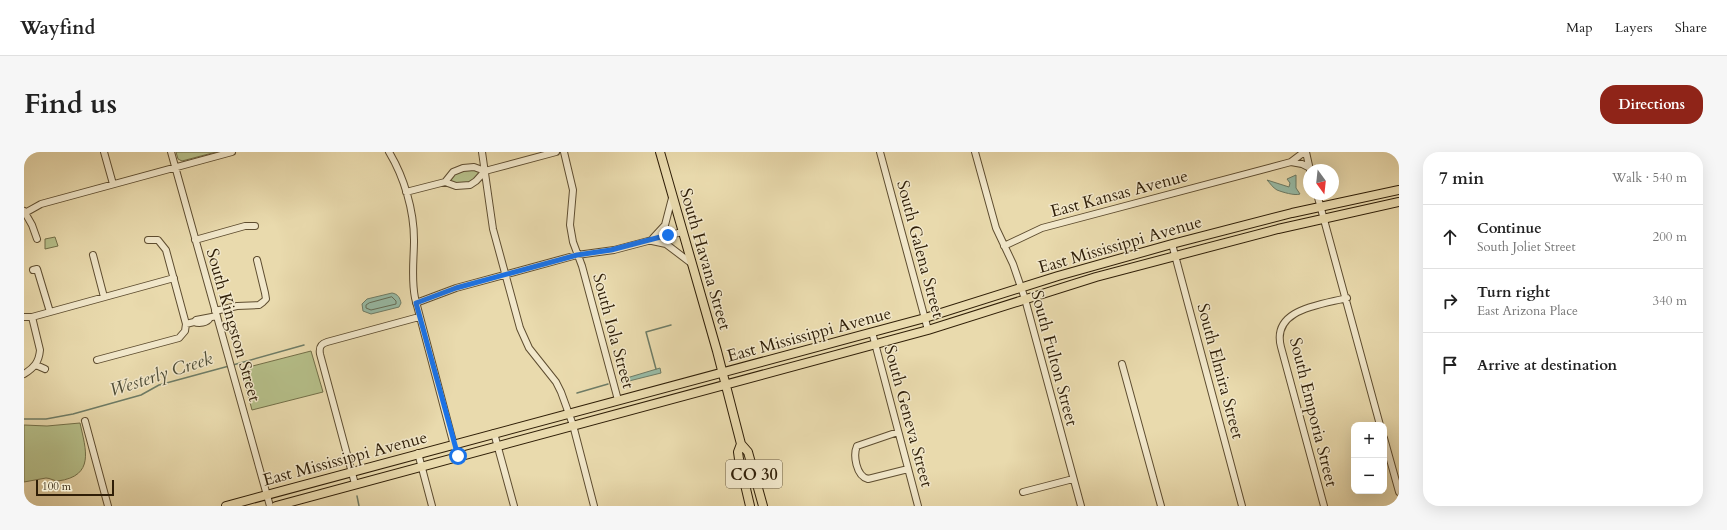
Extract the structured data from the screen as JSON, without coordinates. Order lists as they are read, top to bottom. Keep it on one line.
{"streets":{"main road":["East Mississippi Avenue","South Havana Street","CO 30"],"street":["East Kansas Avenue","South Galena Street","South Kingston Street","South Iola Street","South Fulton Street","South Elmira Street","South Emporia Street","South Geneva Street"]},"crossings":[["East Kansas Avenue","South Fulton Street"],["East Mississippi Avenue","South Galena Street"],["East Mississippi Avenue","South Havana Street"],["East Mississippi Avenue","South Kingston Street"],["East Mississippi Avenue","South Iola Street"],["East Mississippi Avenue","South Fulton Street"],["East Mississippi Avenue","South Elmira Street"],["East Mississippi Avenue","South Geneva Street"]],"water":["Westerly Creek"],"scale_bar":"100 m","north":"bottom","page":{"header":"Wayfind","nav":["Map","Layers","Share"],"title":"Find us","buttons":"Directions","heading":["7 min","Walk · 540 m"],"list":[["Continue","South Joliet Street","200 m"],["Turn right","East Arizona Place","340 m"],"Arrive at destination"],"map_buttons":["+","−"],"scale":"100 m"}}
